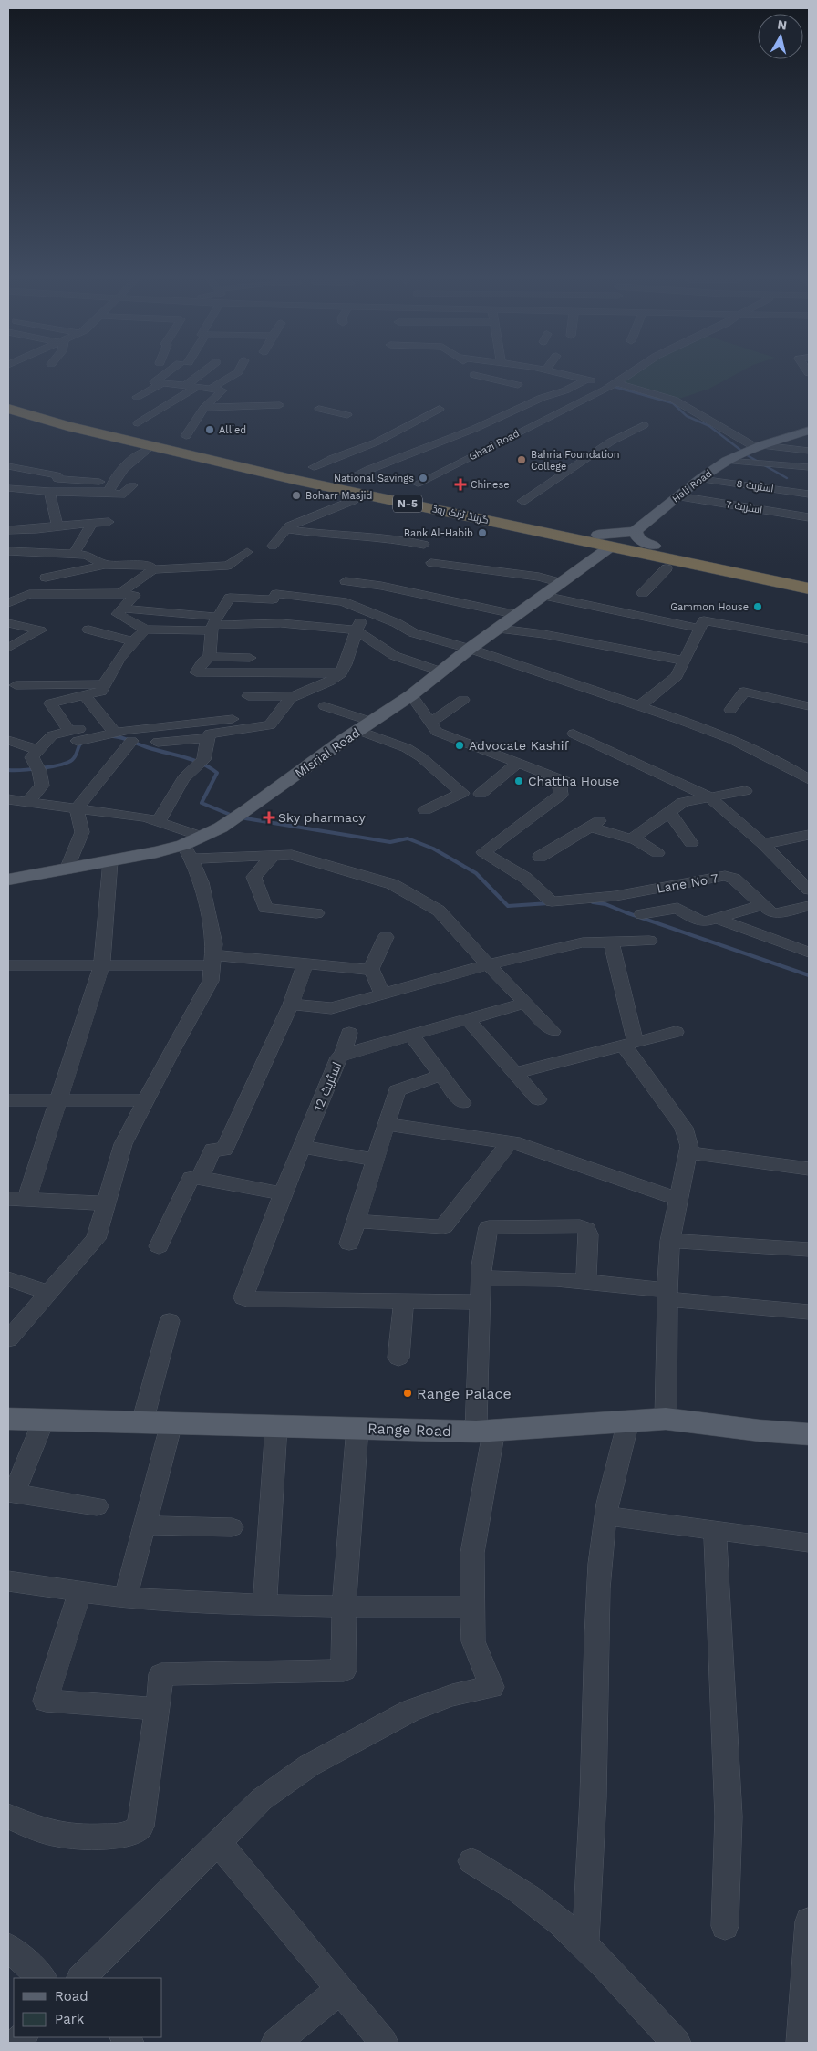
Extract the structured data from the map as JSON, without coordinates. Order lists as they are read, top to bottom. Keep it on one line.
{"streets":{"highway":["N-5","گرینڈ ٹرنک روڈ"],"main road":["Hali Road","Misrial Road","Range Road"],"street":["Ghazi Road","اسٹریٹ 8","اسٹریٹ 7","Lane No 7","اسٹریٹ 12"]},"crossings":[["Hali Road","اسٹریٹ 8"],["Hali Road","اسٹریٹ 7"],["Hali Road","گرینڈ ٹرنک روڈ"],["گرینڈ ٹرنک روڈ","Misrial Road"]],"places":{"other":["Allied","Bahria Foundation College","National Savings","Boharr Masjid","Bank Al-Habib","Gammon House","Advocate Kashif","Chattha House","Range Palace"],"health":["Chinese","Sky pharmacy"]},"legend":["Road","Park"],"north":"top"}
